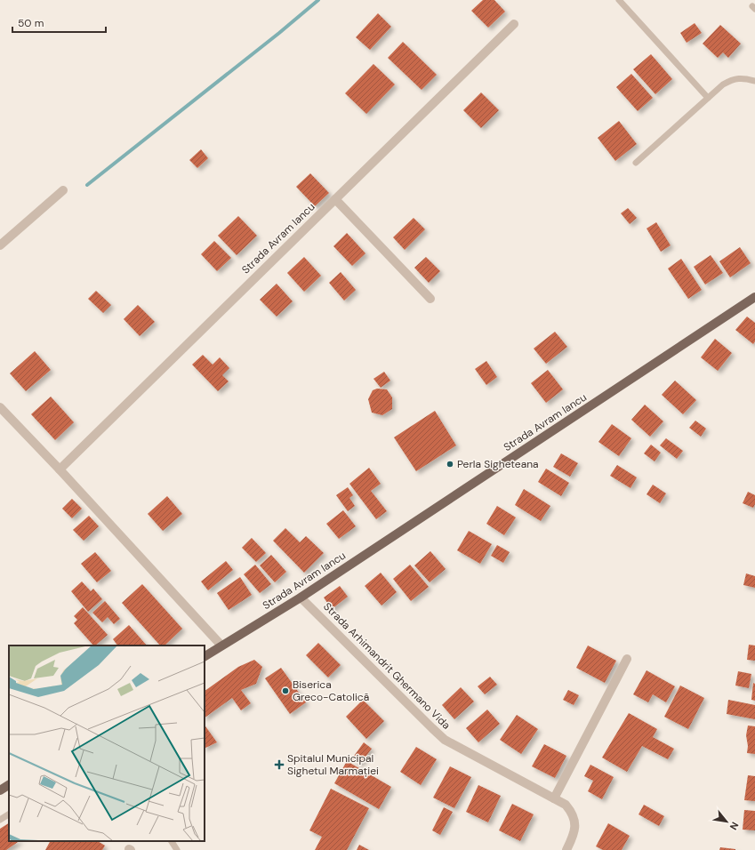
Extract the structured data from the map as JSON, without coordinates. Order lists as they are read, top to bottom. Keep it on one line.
{"streets":{"main road":["Strada Avram Iancu"],"street":["Strada Arhimandrit Ghermano Vida"]},"crossings":[["Strada Avram Iancu","Strada Arhimandrit Ghermano Vida"]],"places":{"other":["Perla Sigheteana","Biserica Greco-Catolică"],"health":["Spitalul Municipal Sighetul Marmației"]},"scale_bar":"50 m","north":"bottom right"}
